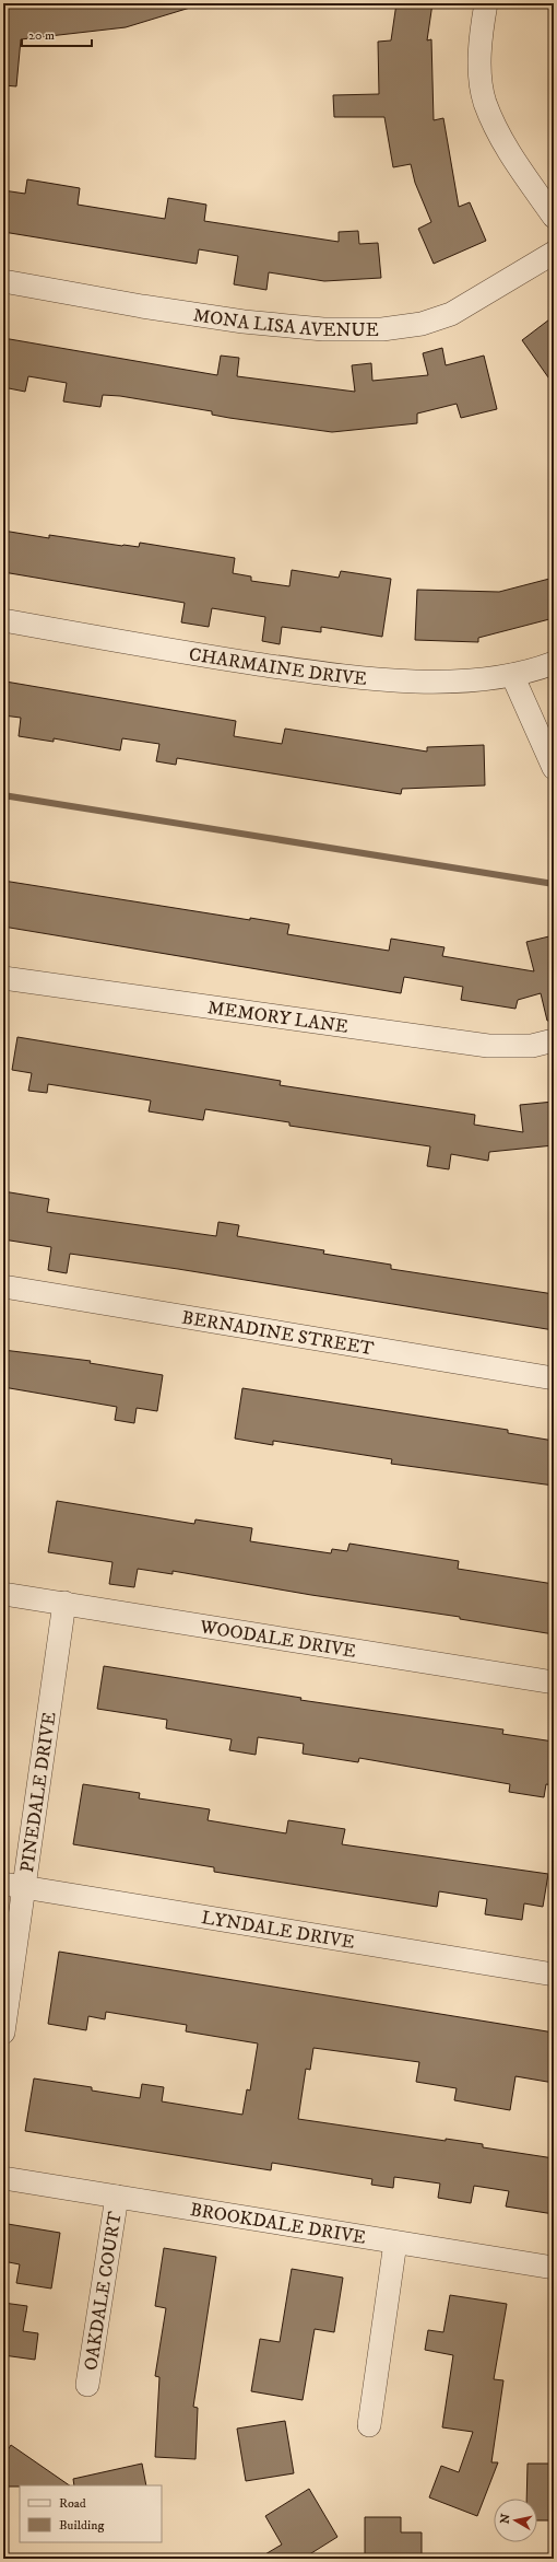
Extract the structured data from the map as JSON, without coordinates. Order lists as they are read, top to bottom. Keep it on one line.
{"streets":{"street":["MONA LISA AVENUE","CHARMAINE DRIVE","MEMORY LANE","BERNADINE STREET","WOODALE DRIVE","PINEDALE DRIVE","LYNDALE DRIVE","BROOKDALE DRIVE","OAKDALE COURT"]},"crossings":[["WOODALE DRIVE","PINEDALE DRIVE"],["PINEDALE DRIVE","LYNDALE DRIVE"],["BROOKDALE DRIVE","OAKDALE COURT"]],"legend":["Road","Building"],"scale_bar":"20 m","north":"left"}
